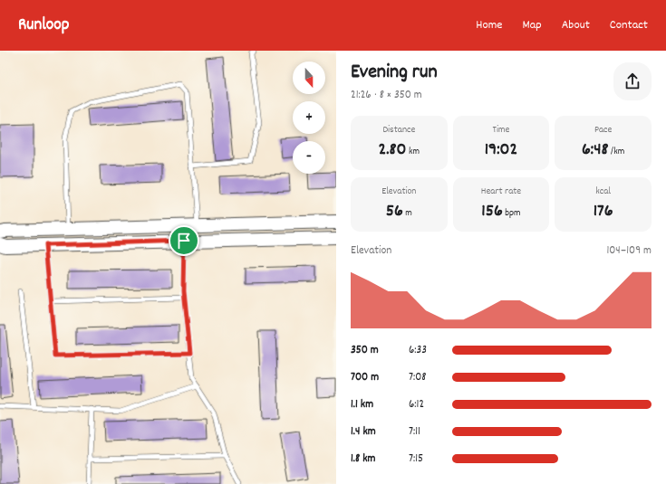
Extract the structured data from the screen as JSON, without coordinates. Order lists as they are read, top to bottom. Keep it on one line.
{"north":"bottom","page":{"header":"Runloop","nav":["Home","Map","About","Contact"],"heading":["Evening run","21:26 · 8 × 350 m"],"map_buttons":["+","−"],"stats":[["Distance","2.80 km"],["Time","19:02"],["Pace","6:48 /km"],["Elevation","56 m"],["Heart rate","156 bpm"],["kcal","176"]],"chart":["Elevation","104–109 m"],"list":[{"name":"350 m","note":"6:33"},{"name":"700 m","note":"7:08"},{"name":"1.1 km","note":"6:12"},{"name":"1.4 km","note":"7:11"},{"name":"1.8 km","note":"7:15"}]}}
